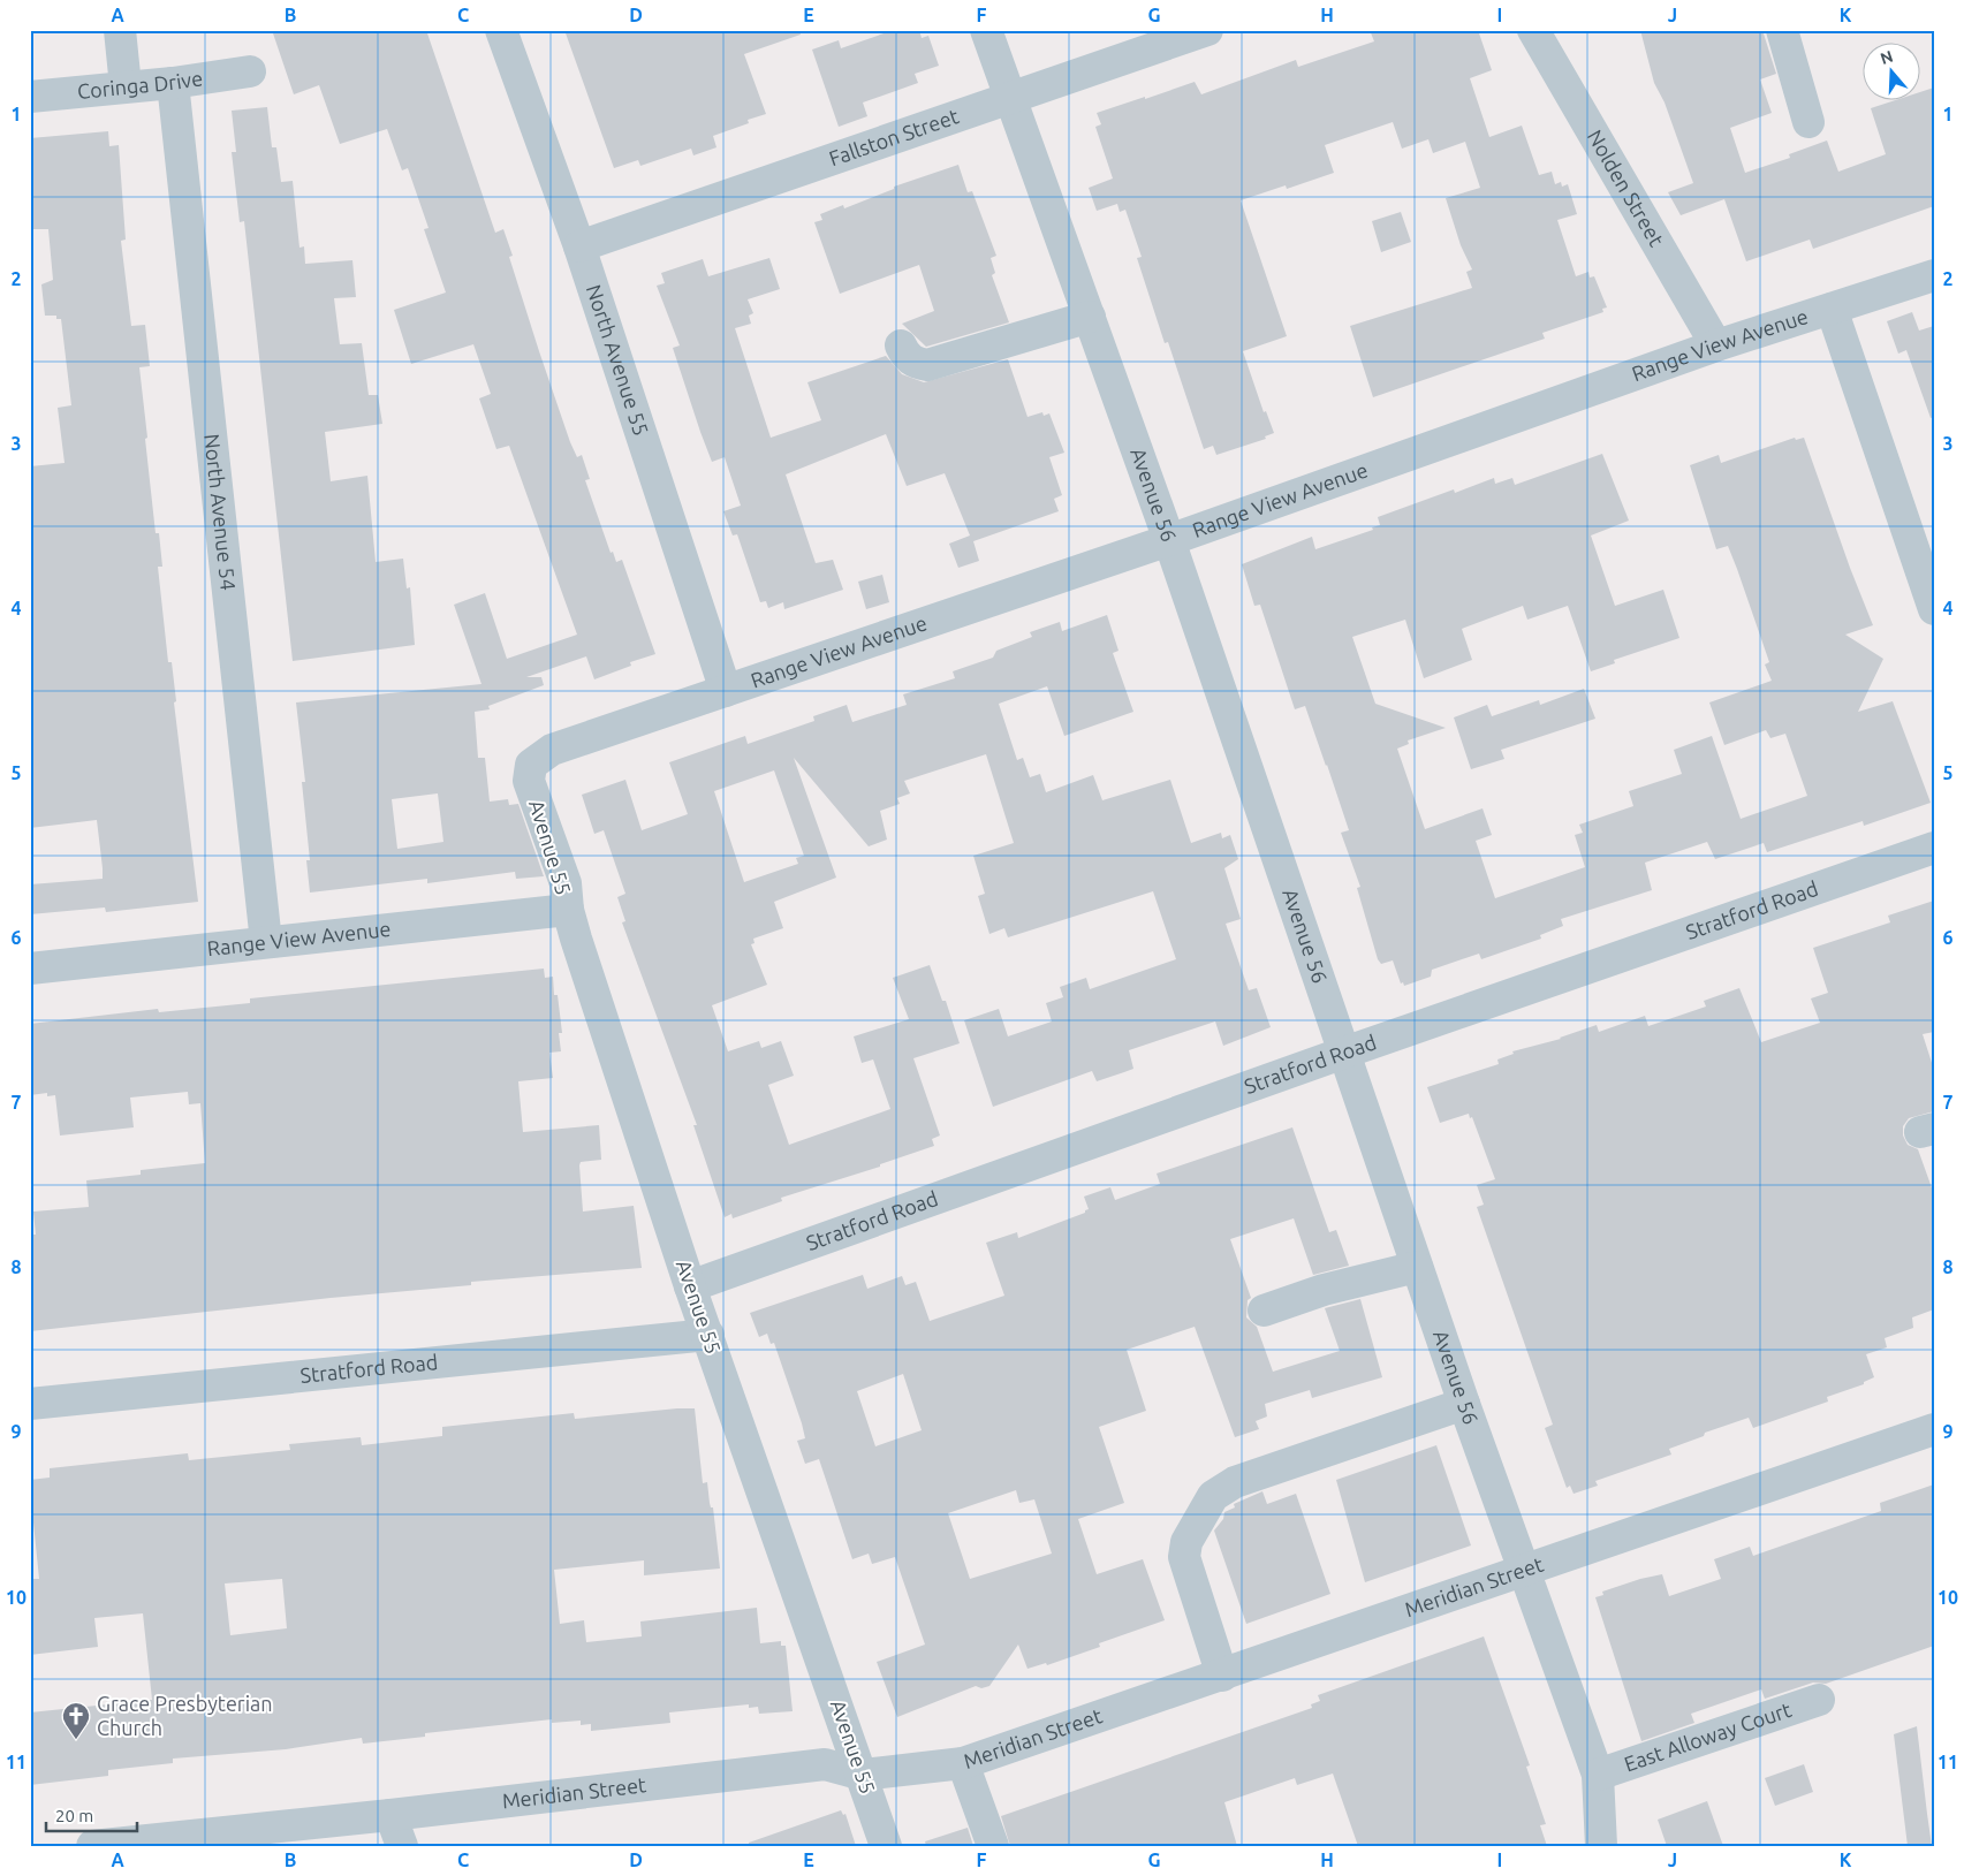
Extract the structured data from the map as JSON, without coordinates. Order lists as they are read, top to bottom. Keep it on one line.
{"streets":{"street":["Coringa Drive","Fallston Street","Nolden Street","Range View Avenue","North Avenue 55","Avenue 56","North Avenue 54","Avenue 55","Stratford Road","Meridian Street","East Alloway Court"]},"crossings":[["Coringa Drive","North Avenue 54"],["Fallston Street","North Avenue 55"],["Fallston Street","Avenue 56"],["Nolden Street","Range View Avenue"],["Range View Avenue","North Avenue 55"],["Range View Avenue","Avenue 56"],["Range View Avenue","North Avenue 54"],["Range View Avenue","Avenue 55"],["Avenue 56","Stratford Road"],["Avenue 56","Meridian Street"],["Avenue 56","East Alloway Court"],["Avenue 55","Stratford Road"],["Avenue 55","Meridian Street"]],"places":{"church":["Grace Presbyterian Church"]},"scale_bar":"20 m","north":"top","grid":{"columns":["A","B","C","D","E","F","G","H","I","J","K"],"rows":["1","2","3","4","5","6","7","8","9","10","11"]}}
